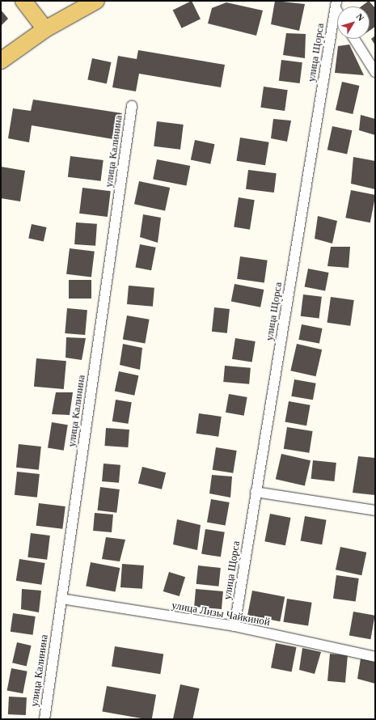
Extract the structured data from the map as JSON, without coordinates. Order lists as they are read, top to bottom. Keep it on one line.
{"streets":{"street":["улица Щорса","улица Калинина","улица Лизы Чайкиной"]},"crossings":[["улица Щорса","улица Лизы Чайкиной"],["улица Калинина","улица Лизы Чайкиной"]],"north":"top right"}
